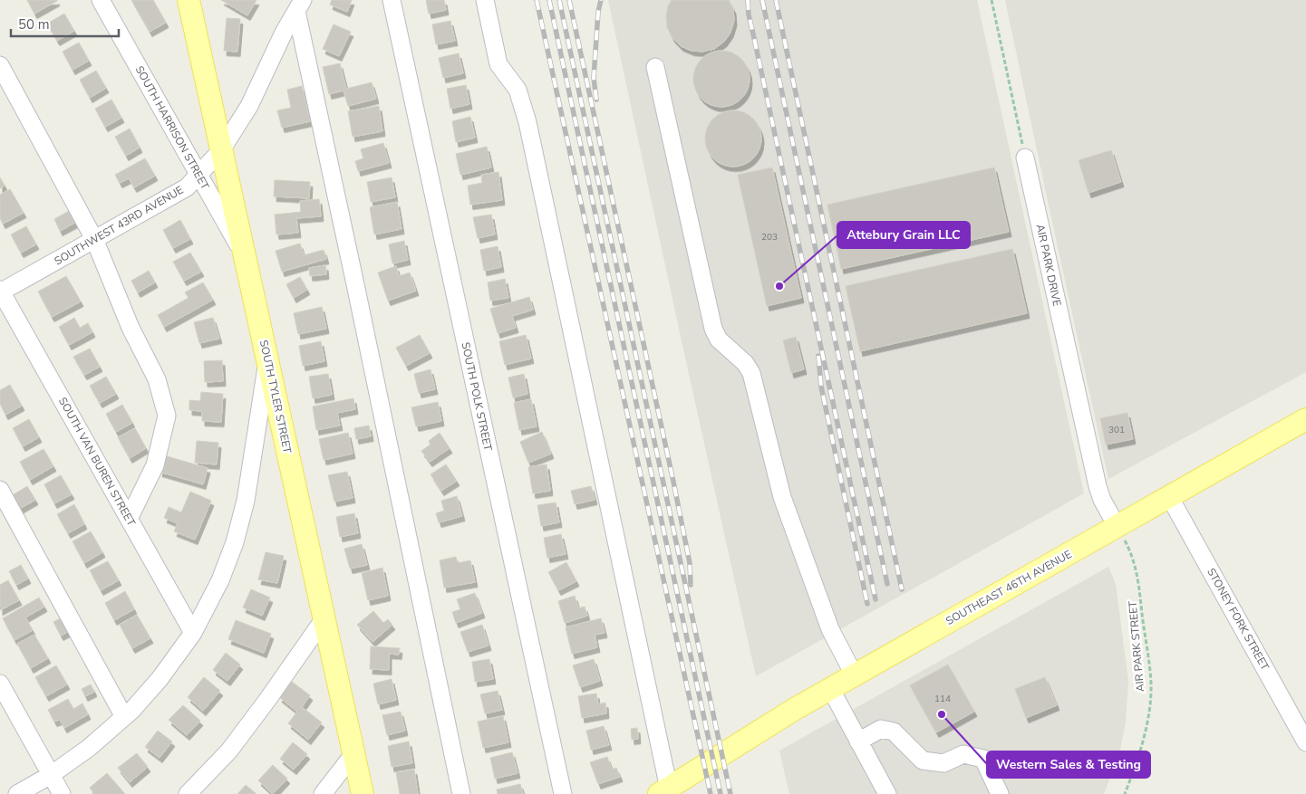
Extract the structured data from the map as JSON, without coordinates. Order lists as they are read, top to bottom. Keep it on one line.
{"streets":{"main road":["SOUTH TYLER STREET","SOUTHEAST 46TH AVENUE"],"street":["SOUTH HARRISON STREET","SOUTHWEST 43RD AVENUE","AIR PARK DRIVE","SOUTH POLK STREET","SOUTH VAN BUREN STREET","STONEY FORK STREET"],"path":["AIR PARK STREET"]},"crossings":[["SOUTH HARRISON STREET","SOUTHWEST 43RD AVENUE"],["SOUTH HARRISON STREET","SOUTH TYLER STREET"],["SOUTHWEST 43RD AVENUE","SOUTH TYLER STREET"],["SOUTHWEST 43RD AVENUE","SOUTH VAN BUREN STREET"],["AIR PARK DRIVE","SOUTHEAST 46TH AVENUE"],["AIR PARK DRIVE","AIR PARK STREET"],["SOUTHEAST 46TH AVENUE","STONEY FORK STREET"],["SOUTHEAST 46TH AVENUE","AIR PARK STREET"]],"places":["Attebury Grain LLC","Western Sales & Testing"],"house_numbers":["203","301","114"],"scale_bar":"50 m"}
